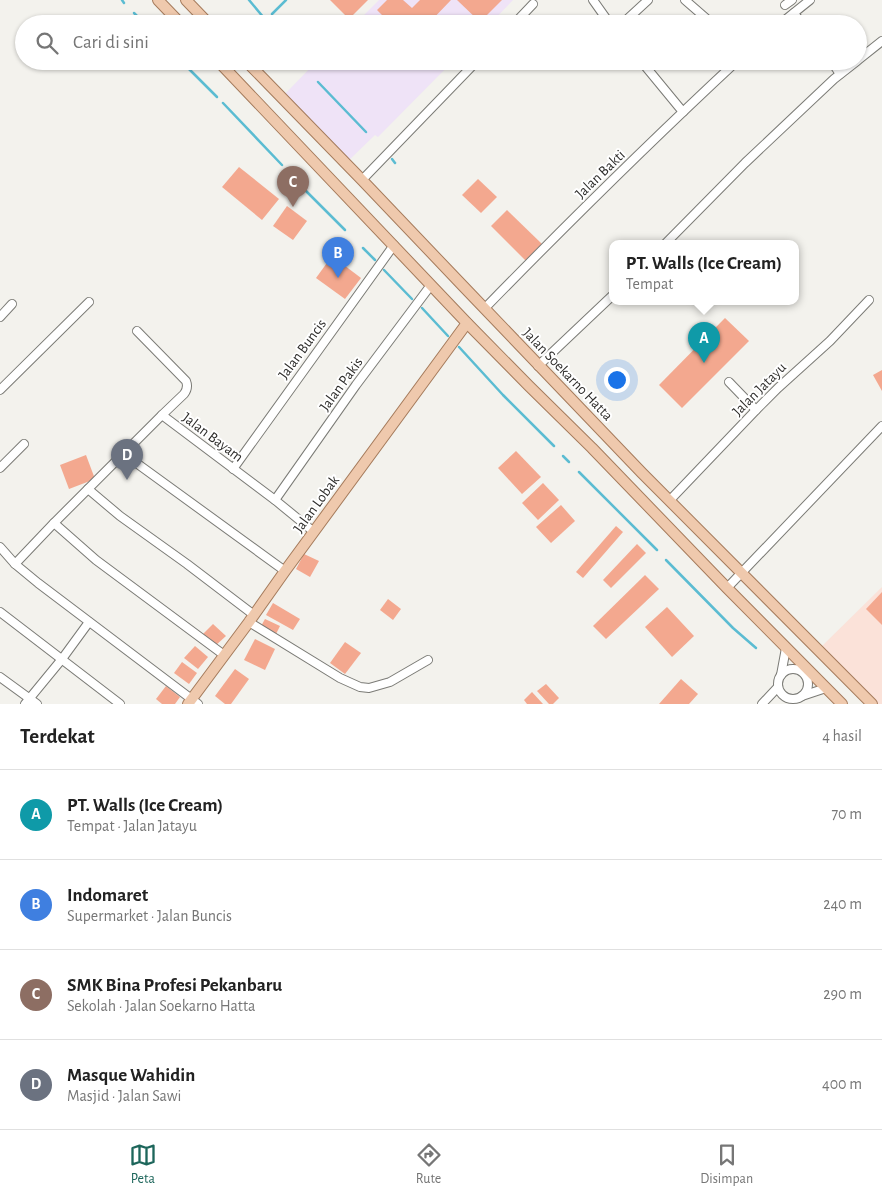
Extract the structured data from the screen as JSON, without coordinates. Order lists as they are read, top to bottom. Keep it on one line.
{"streets":{"main road":["Jalan Soekarno Hatta","Jalan Lobak"],"street":["Jalan Bakti","Jalan Buncis","Jalan Pakis","Jalan Jatayu","Jalan Bayam"]},"crossings":[["Jalan Bakti","Jalan Soekarno Hatta"],["Jalan Buncis","Jalan Bayam"],["Jalan Soekarno Hatta","Jalan Jatayu"],["Jalan Pakis","Jalan Bayam"],["Jalan Bayam","Jalan Lobak"]],"page":{"search":"Cari di sini","pins":["C","B","A","D"],"popup":["PT. Walls (Ice Cream)","Tempat"],"heading":["Terdekat","4 hasil"],"list":[{"mark":"A","name":"PT. Walls (Ice Cream)","note":"Tempat · Jalan Jatayu","value":"70 m"},{"mark":"B","name":"Indomaret","note":"Supermarket · Jalan Buncis","value":"240 m"},{"mark":"C","name":"SMK Bina Profesi Pekanbaru","note":"Sekolah · Jalan Soekarno Hatta","value":"290 m"},{"mark":"D","name":"Masque Wahidin","note":"Masjid · Jalan Sawi","value":"400 m"}],"nav":["Peta","Rute","Disimpan"]}}
